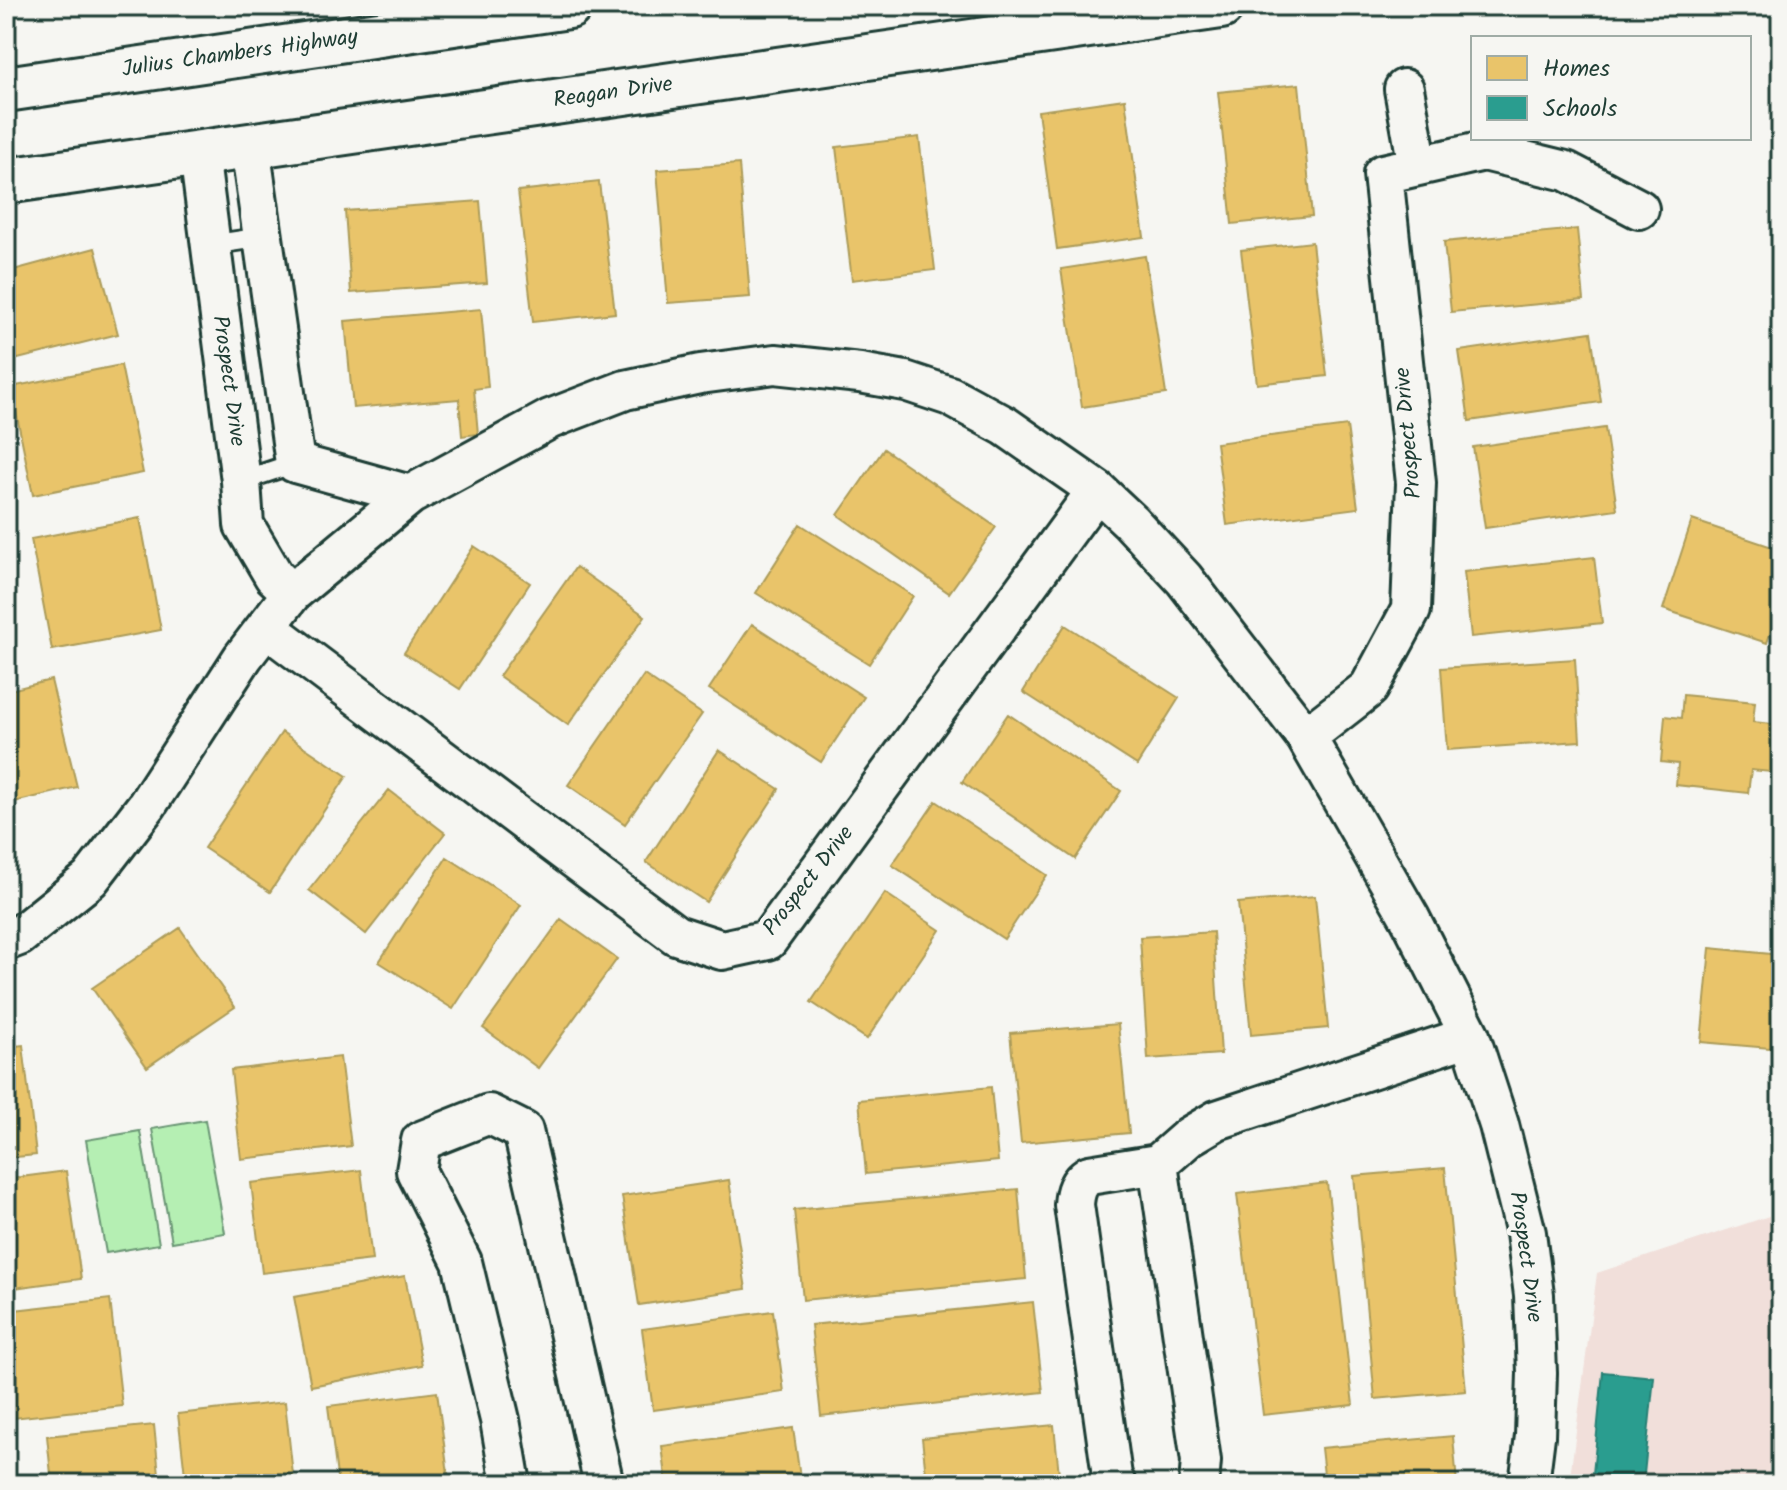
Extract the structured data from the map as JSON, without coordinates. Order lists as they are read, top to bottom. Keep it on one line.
{"streets":{"main road":["Julius Chambers Highway","Reagan Drive"],"street":["Prospect Drive"]},"crossings":[["Reagan Drive","Prospect Drive"]],"legend":["Homes","Schools"]}
